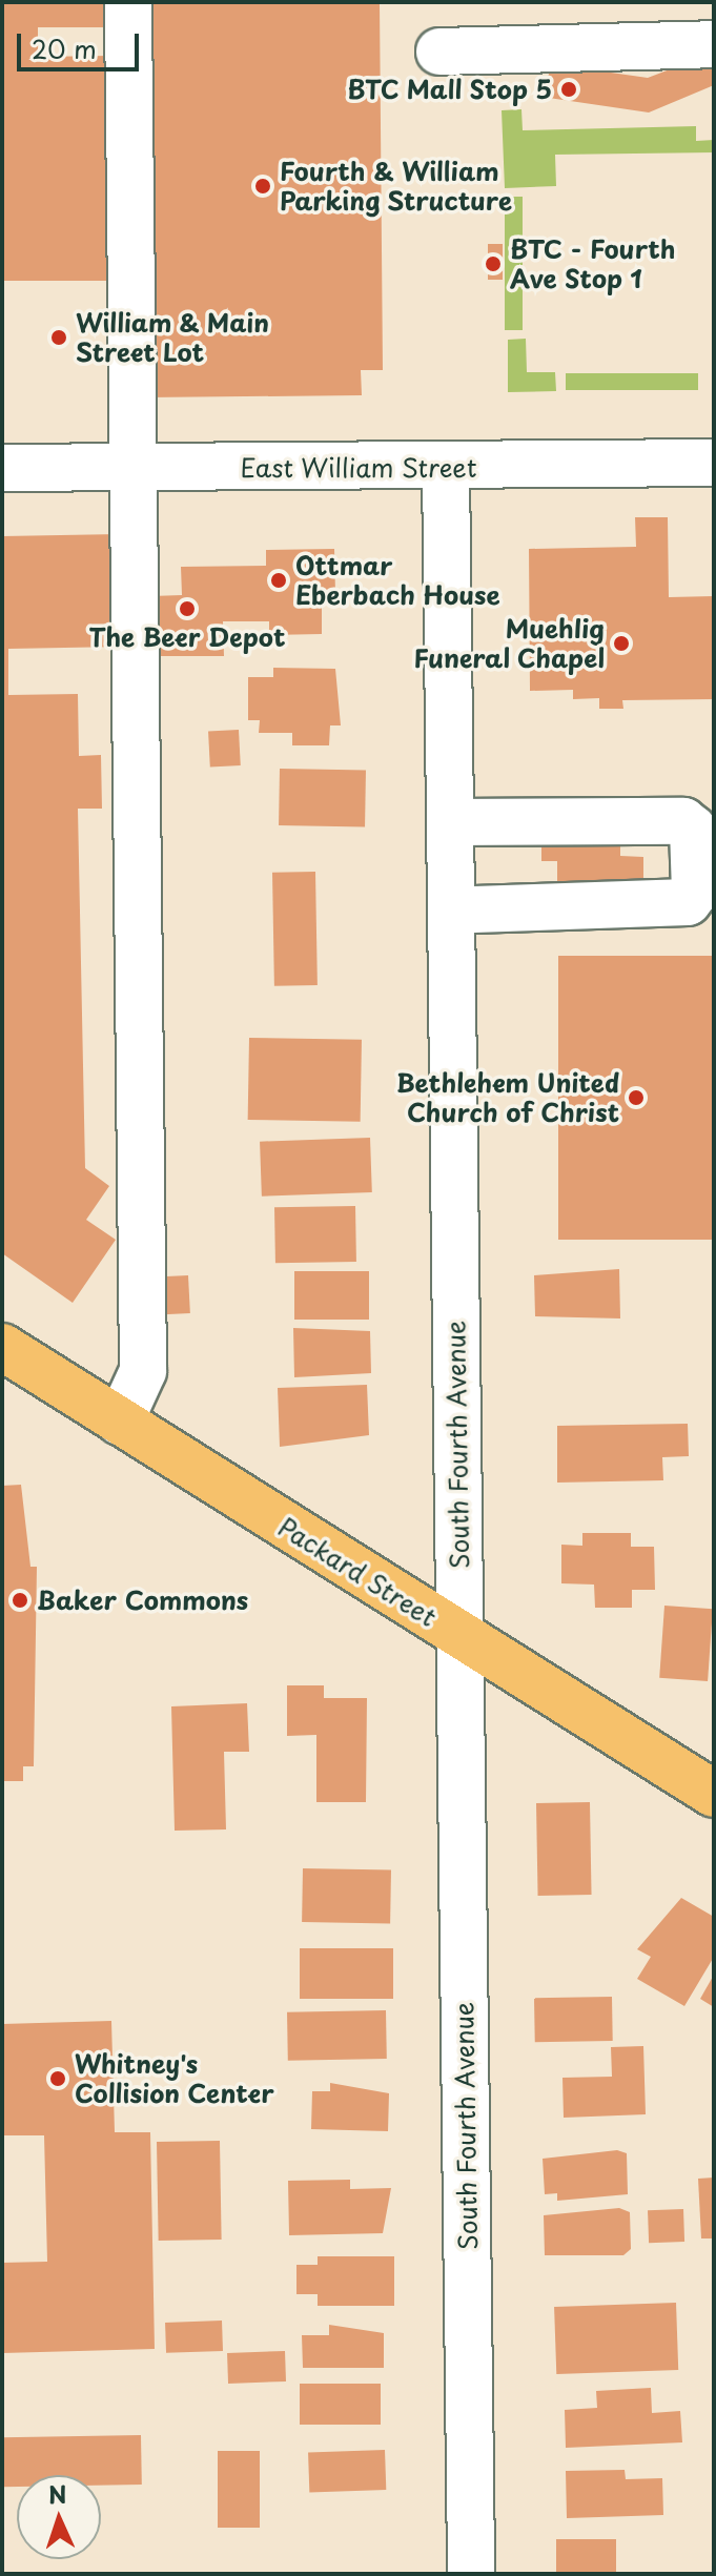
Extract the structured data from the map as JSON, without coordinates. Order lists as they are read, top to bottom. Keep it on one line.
{"streets":{"main road":["Packard Street"],"street":["East William Street","South Fourth Avenue"]},"crossings":[["East William Street","South Fourth Avenue"],["South Fourth Avenue","Packard Street"]],"places":["BTC Mall Stop 5","Fourth & William Parking Structure","BTC - Fourth Ave Stop 1","William & Main Street Lot","Ottmar Eberbach House","The Beer Depot","Muehlig Funeral Chapel","Bethlehem United Church of Christ","Baker Commons","Whitney's Collision Center"],"scale_bar":"20 m","north":"top"}
